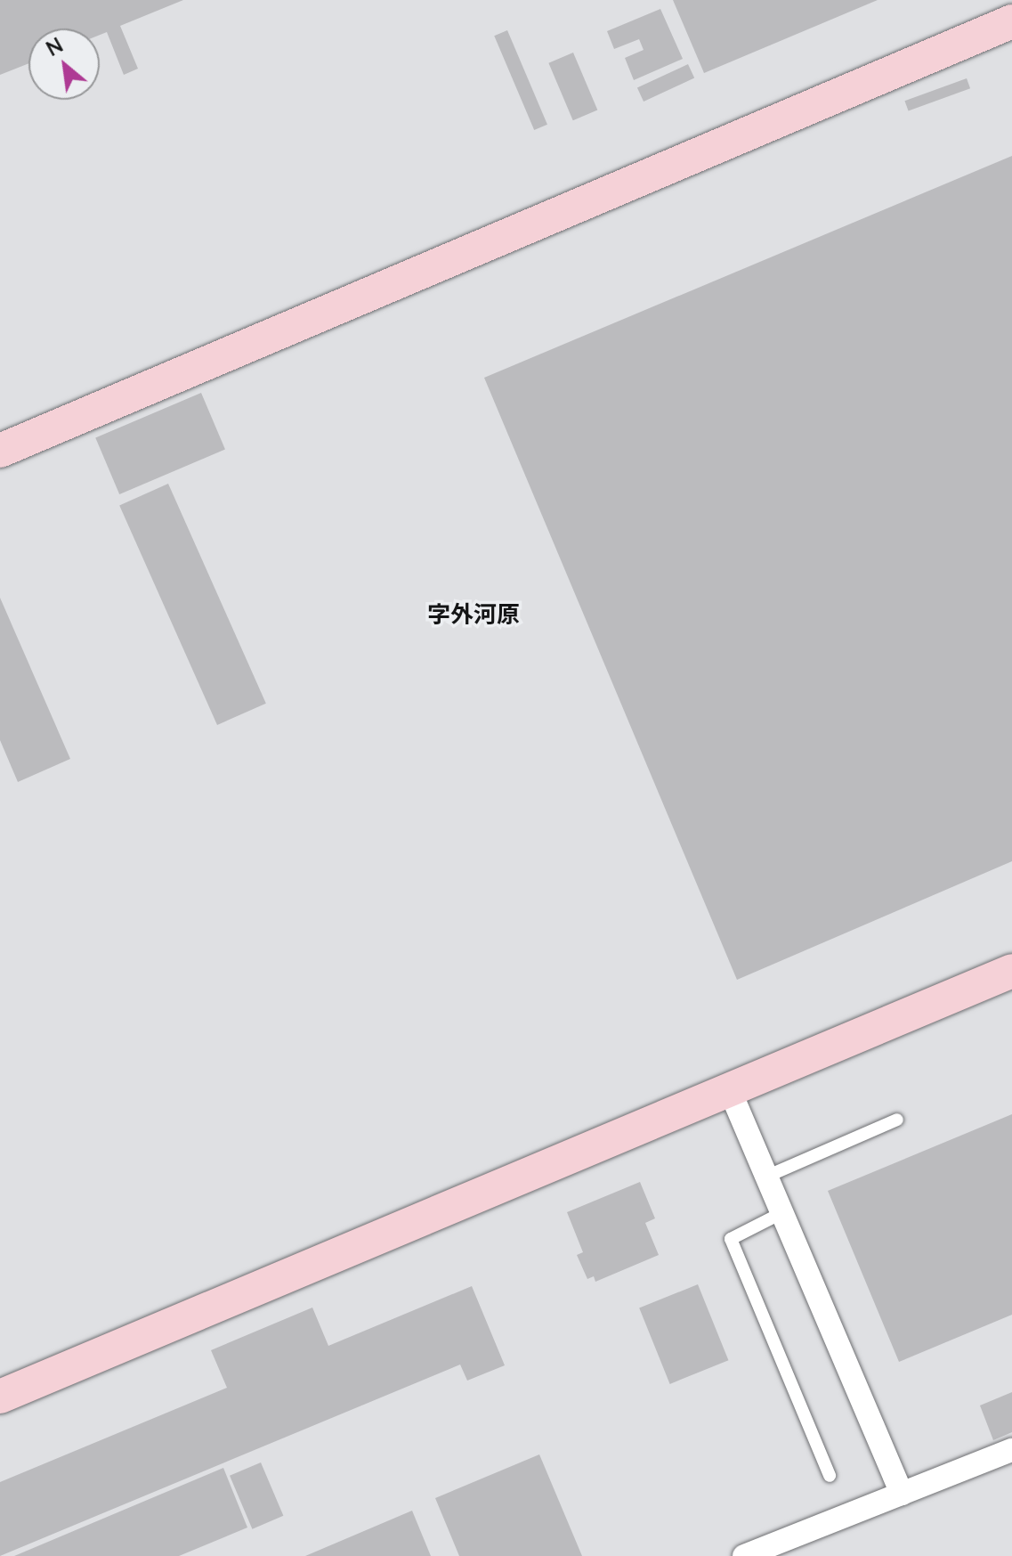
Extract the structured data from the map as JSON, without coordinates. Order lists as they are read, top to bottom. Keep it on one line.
{"districts":["字外河原"],"north":"top left"}
